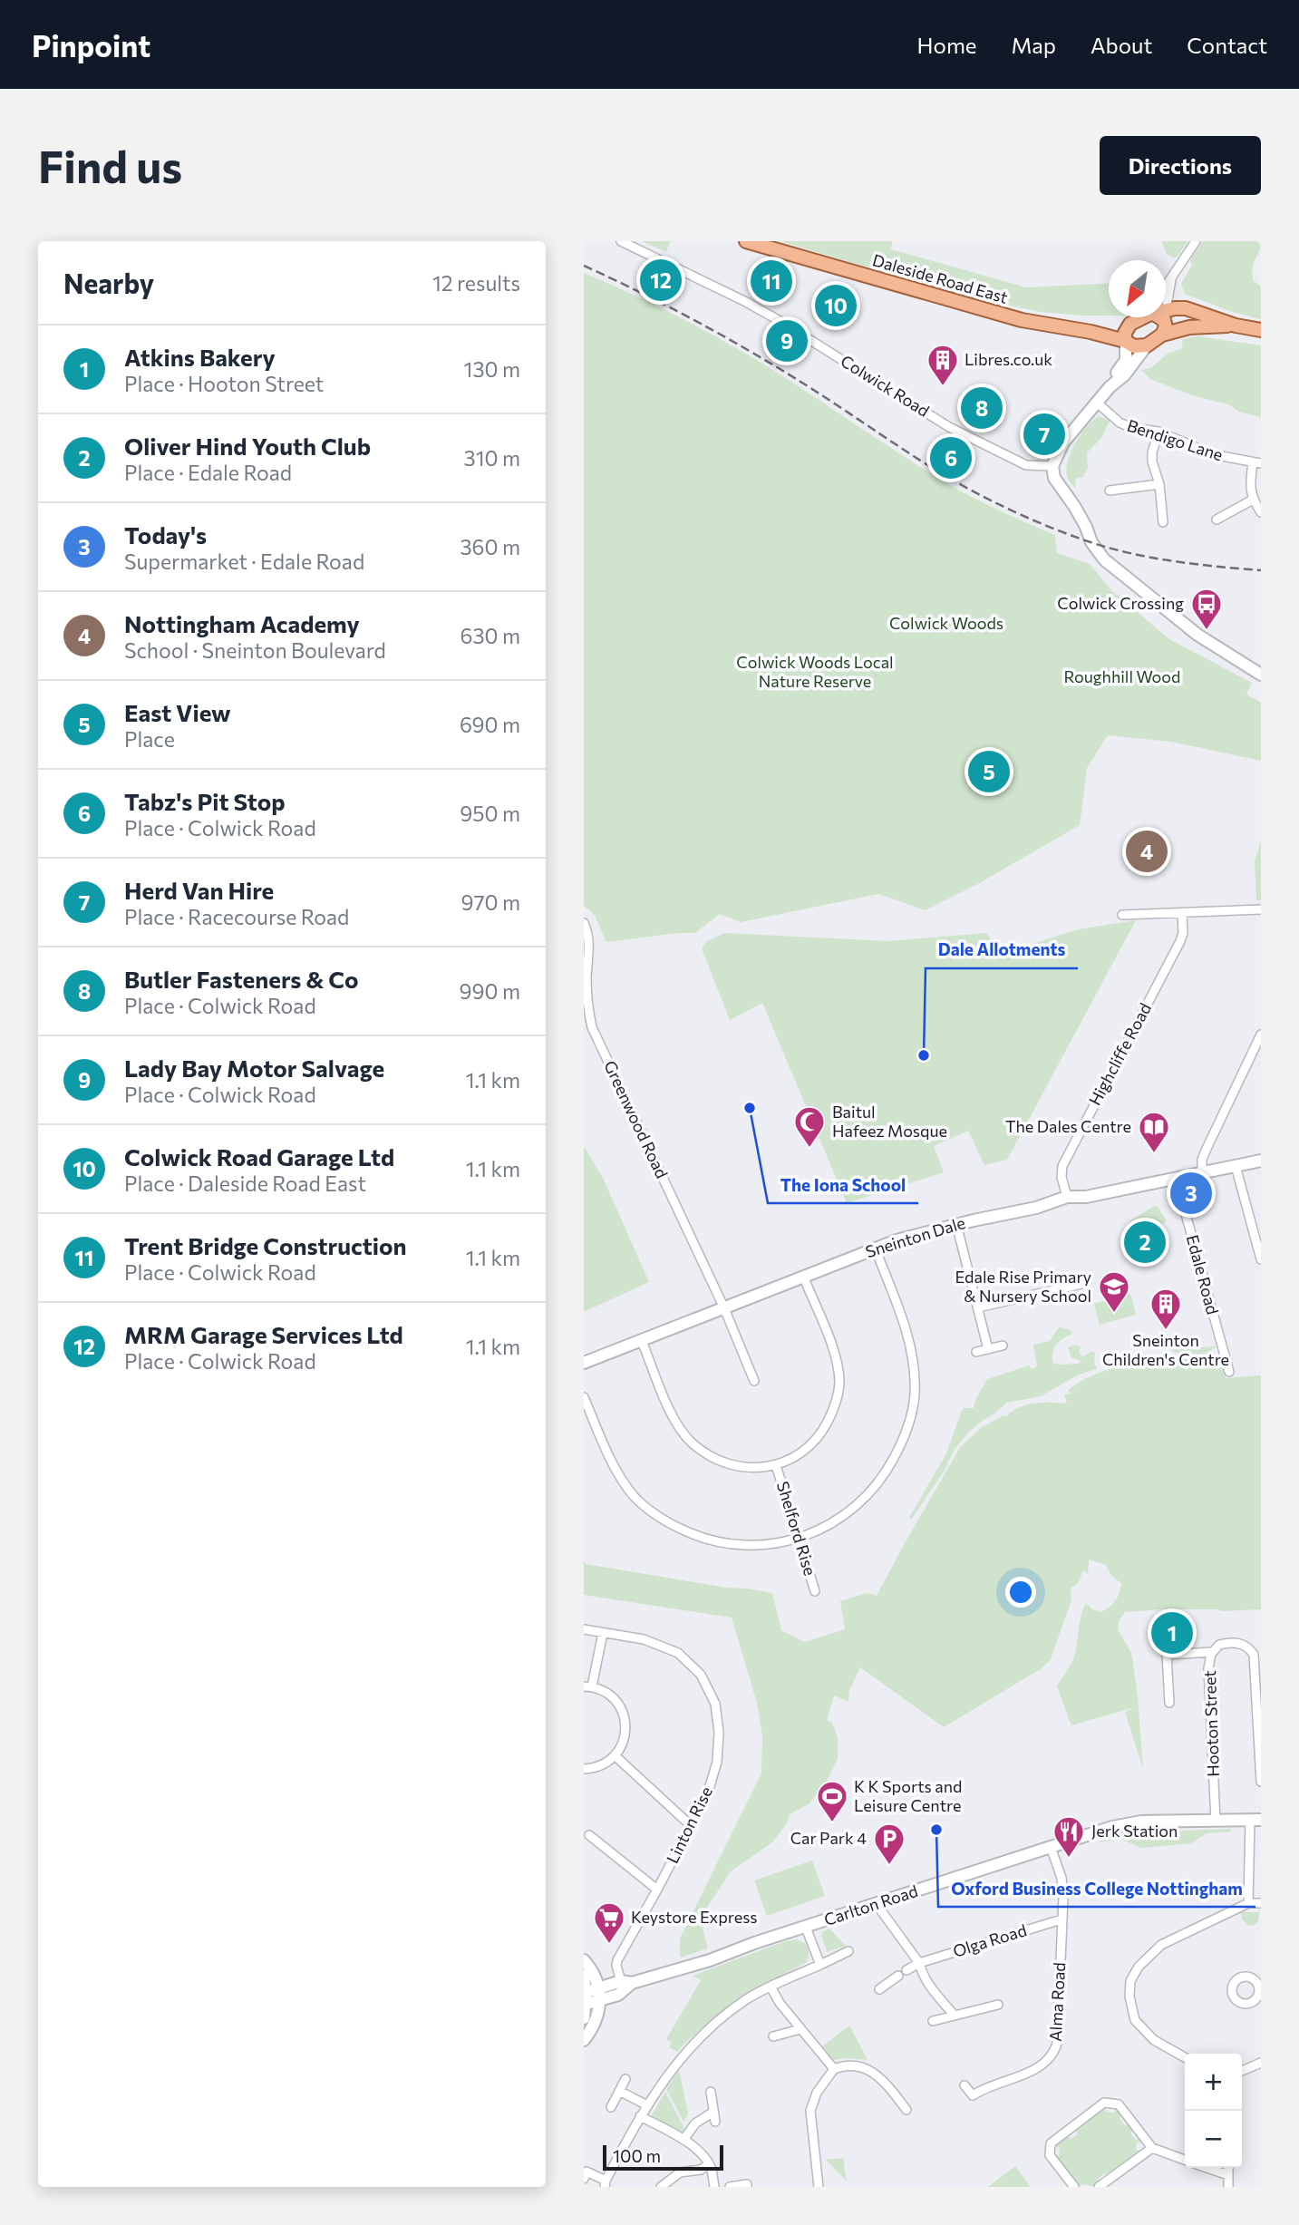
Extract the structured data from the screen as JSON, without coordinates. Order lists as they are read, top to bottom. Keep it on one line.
{"streets":{"main road":["Daleside Road East"],"street":["Colwick Road","Bendigo Lane","Highcliffe Road","Greenwood Road","Sneinton Dale","Edale Road","Shelford Rise","Hooton Street","Linton Rise","Carlton Road","Olga Road","Alma Road"]},"crossings":[["Highcliffe Road","Sneinton Dale"],["Greenwood Road","Sneinton Dale"],["Greenwood Road","Shelford Rise"],["Sneinton Dale","Edale Road"],["Sneinton Dale","Shelford Rise"],["Hooton Street","Carlton Road"],["Linton Rise","Carlton Road"],["Carlton Road","Alma Road"],["Olga Road","Alma Road"]],"parks":["Colwick Woods","Colwick Woods Local Nature Reserve","Roughhill Wood"],"places":{"building":["Libres.co.uk","Sneinton Children's Centre"],"bus stop":["Colwick Crossing"],"other":["Dale Allotments","The Iona School","Oxford Business College Nottingham"],"mosque":["Baitul Hafeez Mosque"],"library":["The Dales Centre"],"school or university":["Edale Rise Primary & Nursery School"],"sports":["K K Sports and Leisure Centre"],"restaurant":["Jerk Station"],"parking":["Car Park 4"],"supermarket":["Keystore Express"]},"scale_bar":"100 m","north":"bottom left","page":{"header":"Pinpoint","nav":["Home","Map","About","Contact"],"buttons":"Directions","title":"Find us","heading":["Nearby","12 results"],"pins":["12","11","10","9","8","7","6","5","4","3","2","1"],"list":[{"mark":"1","name":"Atkins Bakery","note":"Place · Hooton Street","value":"130 m"},{"mark":"2","name":"Oliver Hind Youth Club","note":"Place · Edale Road","value":"310 m"},{"mark":"3","name":"Today's","note":"Supermarket · Edale Road","value":"360 m"},{"mark":"4","name":"Nottingham Academy","note":"School · Sneinton Boulevard","value":"630 m"},{"mark":"5","name":"East View","note":"Place","value":"690 m"},{"mark":"6","name":"Tabz's Pit Stop","note":"Place · Colwick Road","value":"950 m"},{"mark":"7","name":"Herd Van Hire","note":"Place · Racecourse Road","value":"970 m"},{"mark":"8","name":"Butler Fasteners & Co","note":"Place · Colwick Road","value":"990 m"},{"mark":"9","name":"Lady Bay Motor Salvage","note":"Place · Colwick Road","value":"1.1 km"},{"mark":"10","name":"Colwick Road Garage Ltd","note":"Place · Daleside Road East","value":"1.1 km"},{"mark":"11","name":"Trent Bridge Construction","note":"Place · Colwick Road","value":"1.1 km"},{"mark":"12","name":"MRM Garage Services Ltd","note":"Place · Colwick Road","value":"1.1 km"}],"map_buttons":["+","−"],"scale":"100 m"}}
